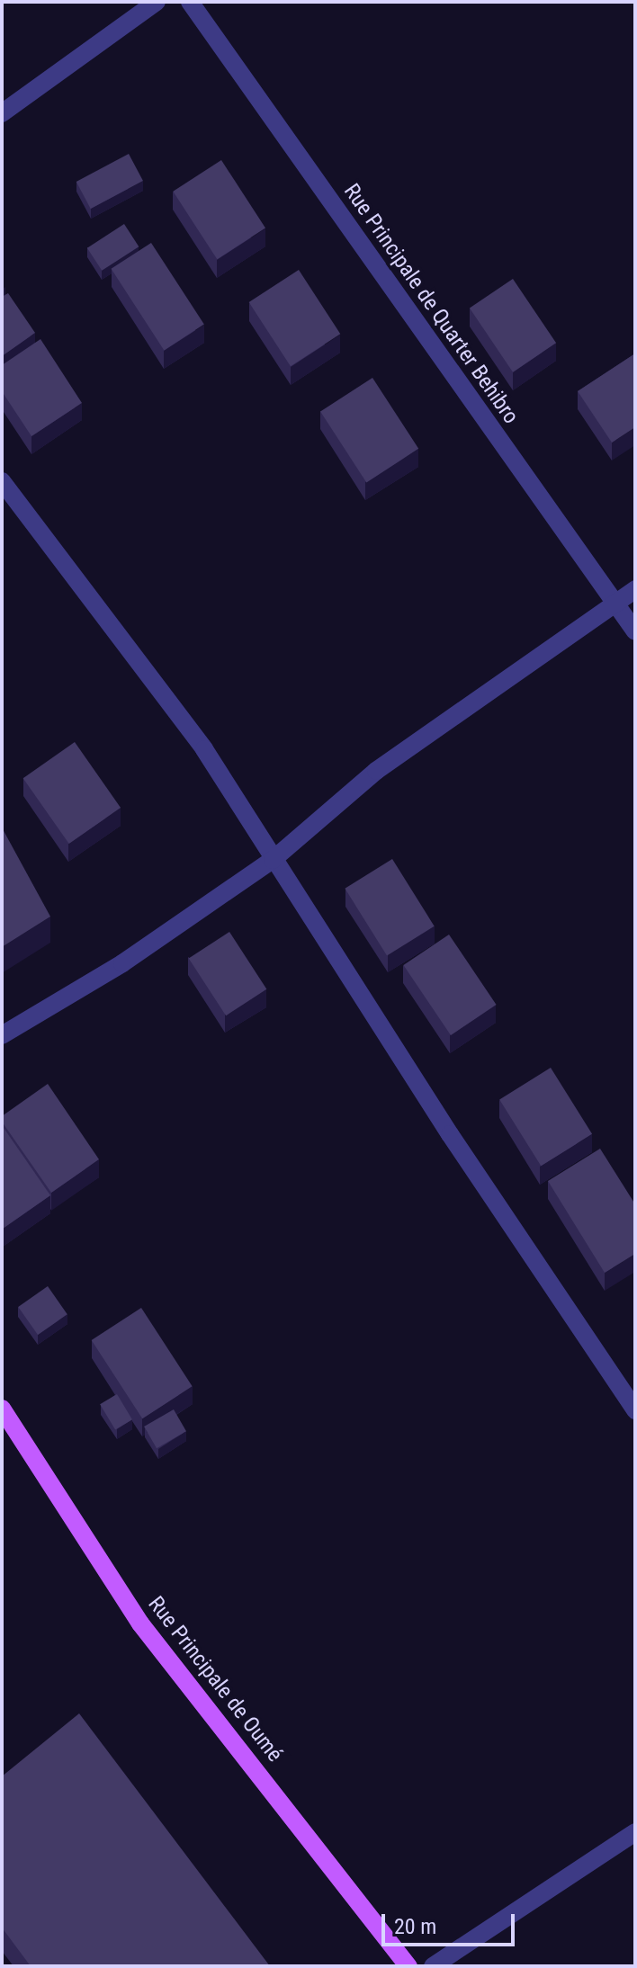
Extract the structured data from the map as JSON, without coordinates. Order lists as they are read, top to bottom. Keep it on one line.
{"streets":{"main road":["Rue Principale de Oumé"],"street":["Rue Principale de Quarter Behibro"]},"scale_bar":"20 m"}
